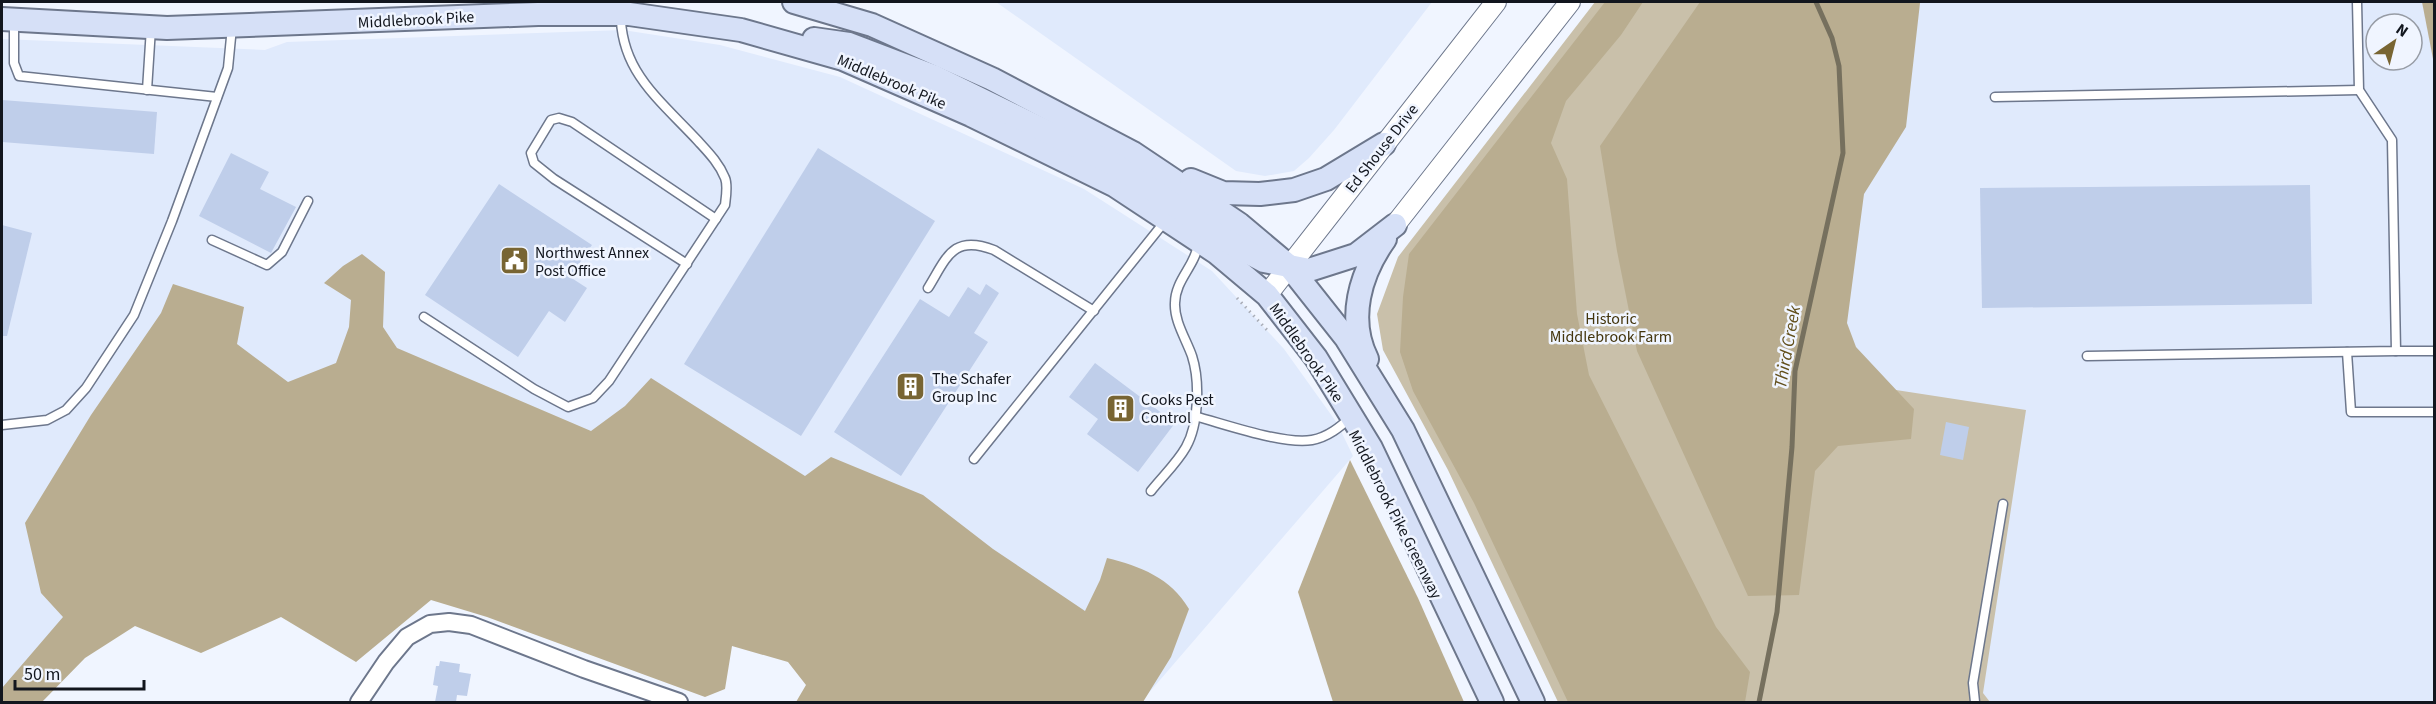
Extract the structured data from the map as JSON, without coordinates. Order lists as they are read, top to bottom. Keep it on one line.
{"streets":{"main road":["Middlebrook Pike"],"street":["Ed Shouse Drive"]},"crossings":[["Middlebrook Pike","Ed Shouse Drive"]],"water":["Third Creek"],"parks":["Historic Middlebrook Farm"],"places":{"public building":["Northwest Annex Post Office"],"building":["The Schafer Group Inc","Cooks Pest Control"]},"scale_bar":"50 m","north":"top right"}
